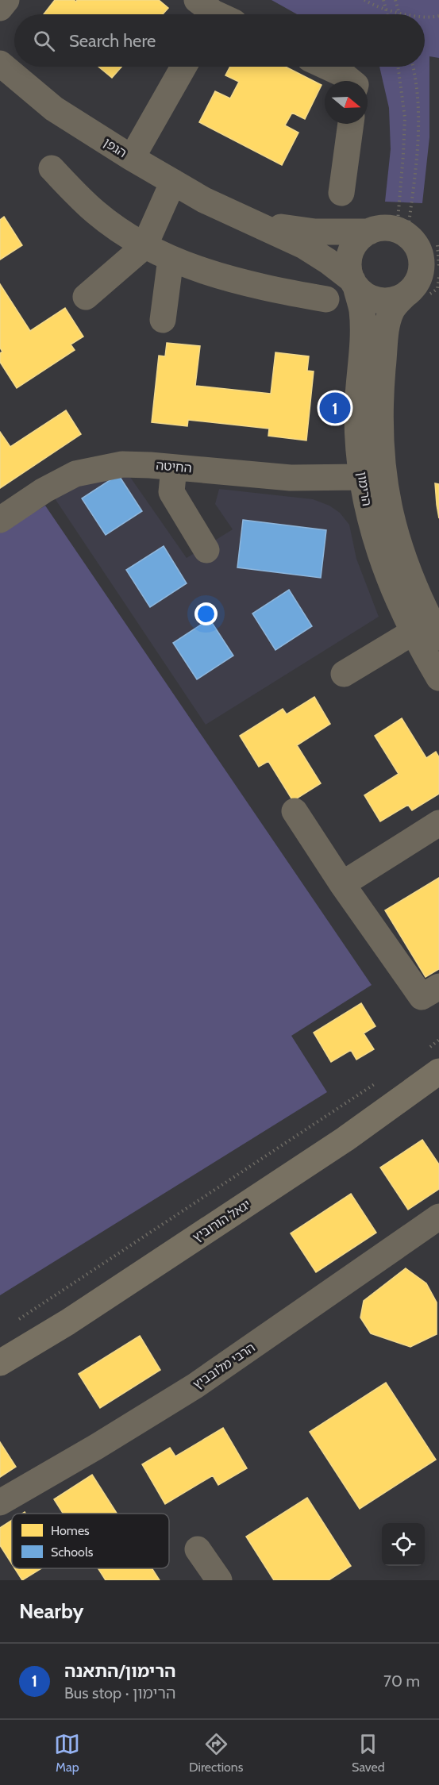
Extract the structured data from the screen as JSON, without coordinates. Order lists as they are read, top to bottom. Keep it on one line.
{"streets":{"main road":["יגאל הורוביץ"],"street":["הגפן","החיטה","הרימון","הרבי מלובביץ"]},"crossings":[["הגפן","הרימון"],["החיטה","הרימון"]],"legend":["Homes","Schools"],"north":"right","page":{"search":"Search here","pins":"1","heading":"Nearby","list":[{"mark":"1","name":"הרימון/התאנה","note":"Bus stop · הרימון","value":"70 m"}],"nav":["Map","Directions","Saved"]}}
